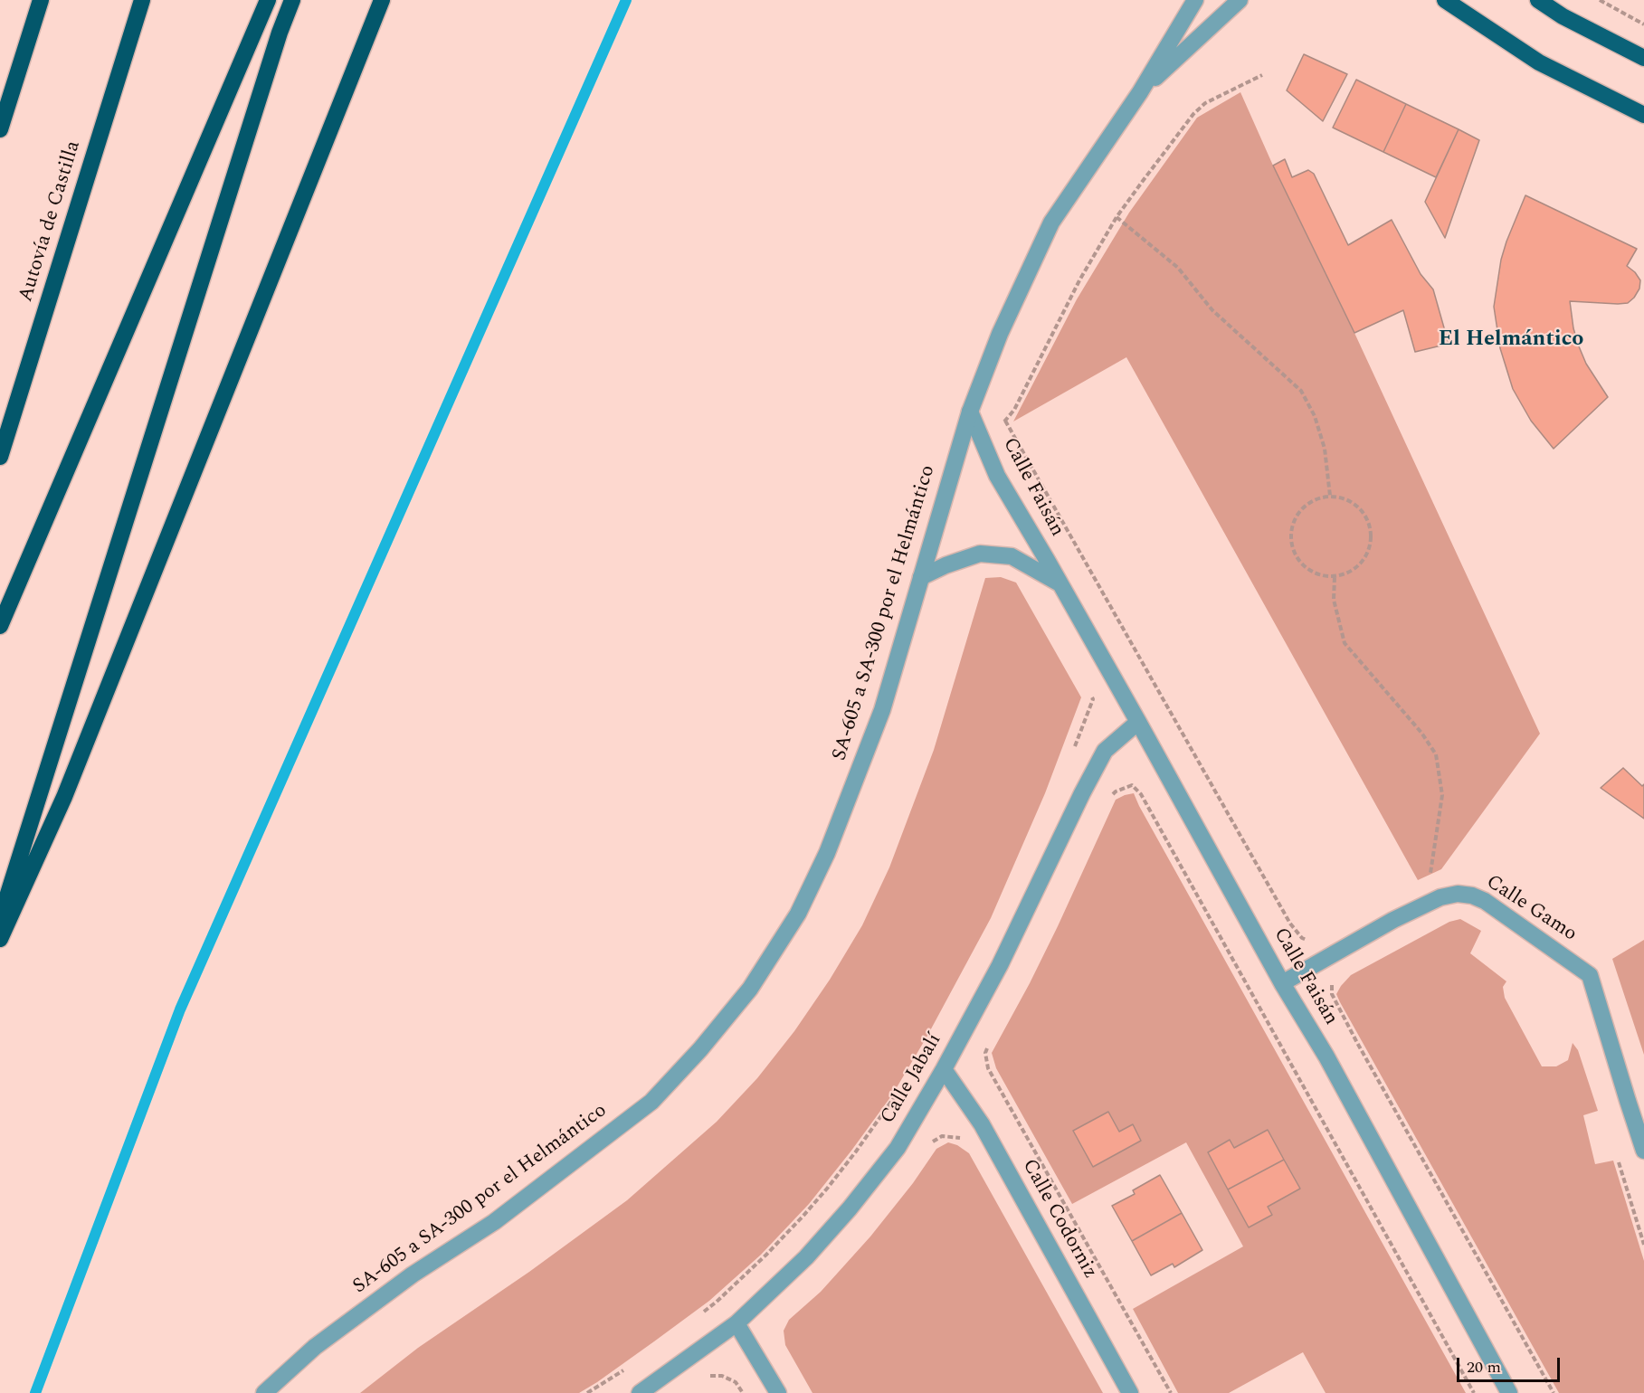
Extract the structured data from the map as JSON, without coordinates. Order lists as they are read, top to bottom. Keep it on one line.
{"streets":{"highway":["Autovía de Castilla"],"street":["Calle Faisán","SA-605 a SA-300 por el Helmántico","Calle Gamo","Calle Jabalí","Calle Codorniz"]},"crossings":[["Calle Faisán","SA-605 a SA-300 por el Helmántico"],["Calle Faisán","Calle Gamo"],["Calle Faisán","Calle Jabalí"],["Calle Jabalí","Calle Codorniz"]],"districts":["El Helmántico"],"scale_bar":"20 m"}
